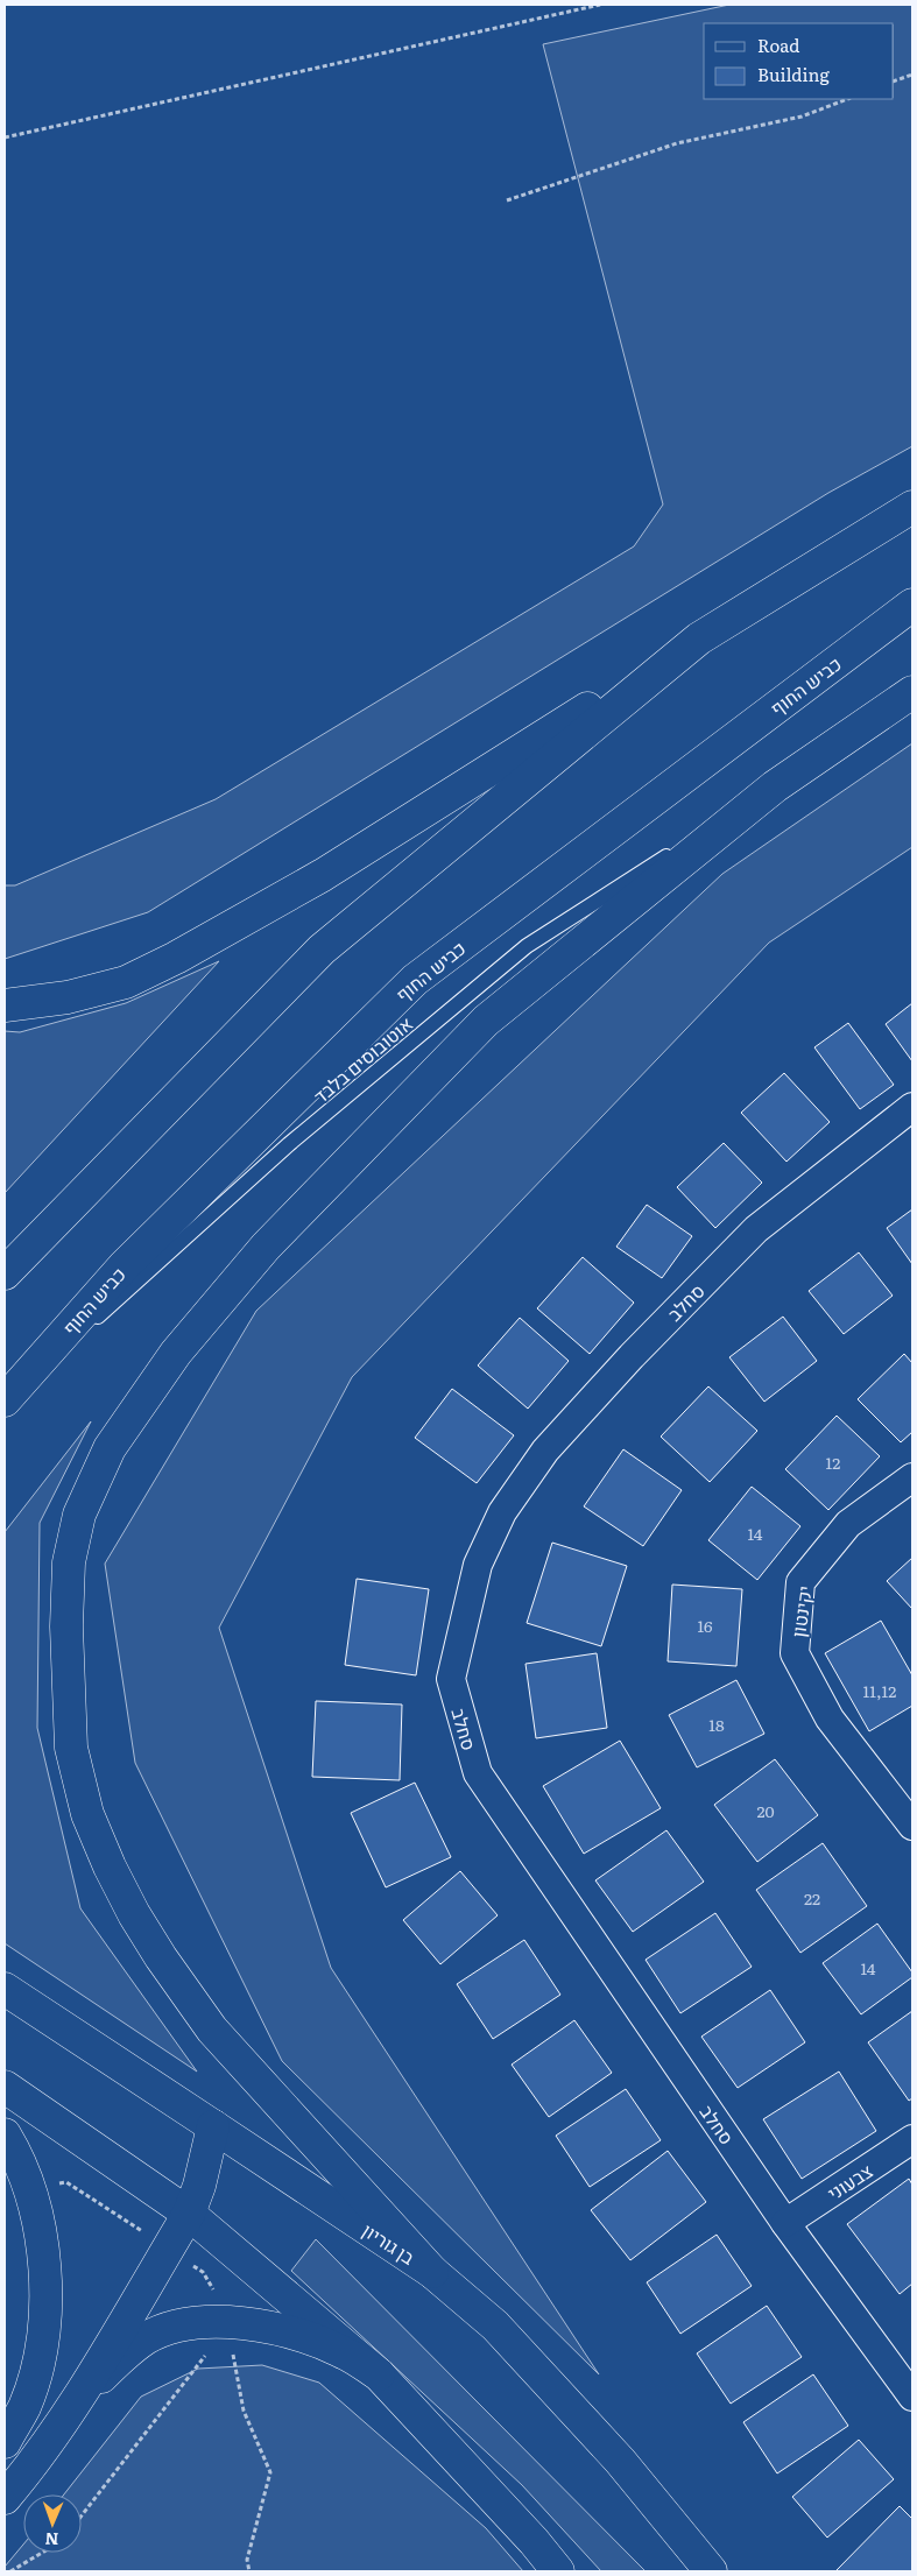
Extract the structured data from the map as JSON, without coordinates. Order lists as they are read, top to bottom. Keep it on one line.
{"streets":{"main road":["כביש החוף","בן גוריון"],"street":["סחלב","יקינטון","צבעוני"],"lane":["אוטובוסים בלבד"]},"crossings":[["כביש החוף","אוטובוסים בלבד"],["סחלב","צבעוני"]],"house_numbers":["12","14","16","11,12","18","20","22","14"],"legend":["Road","Building"],"north":"bottom"}
